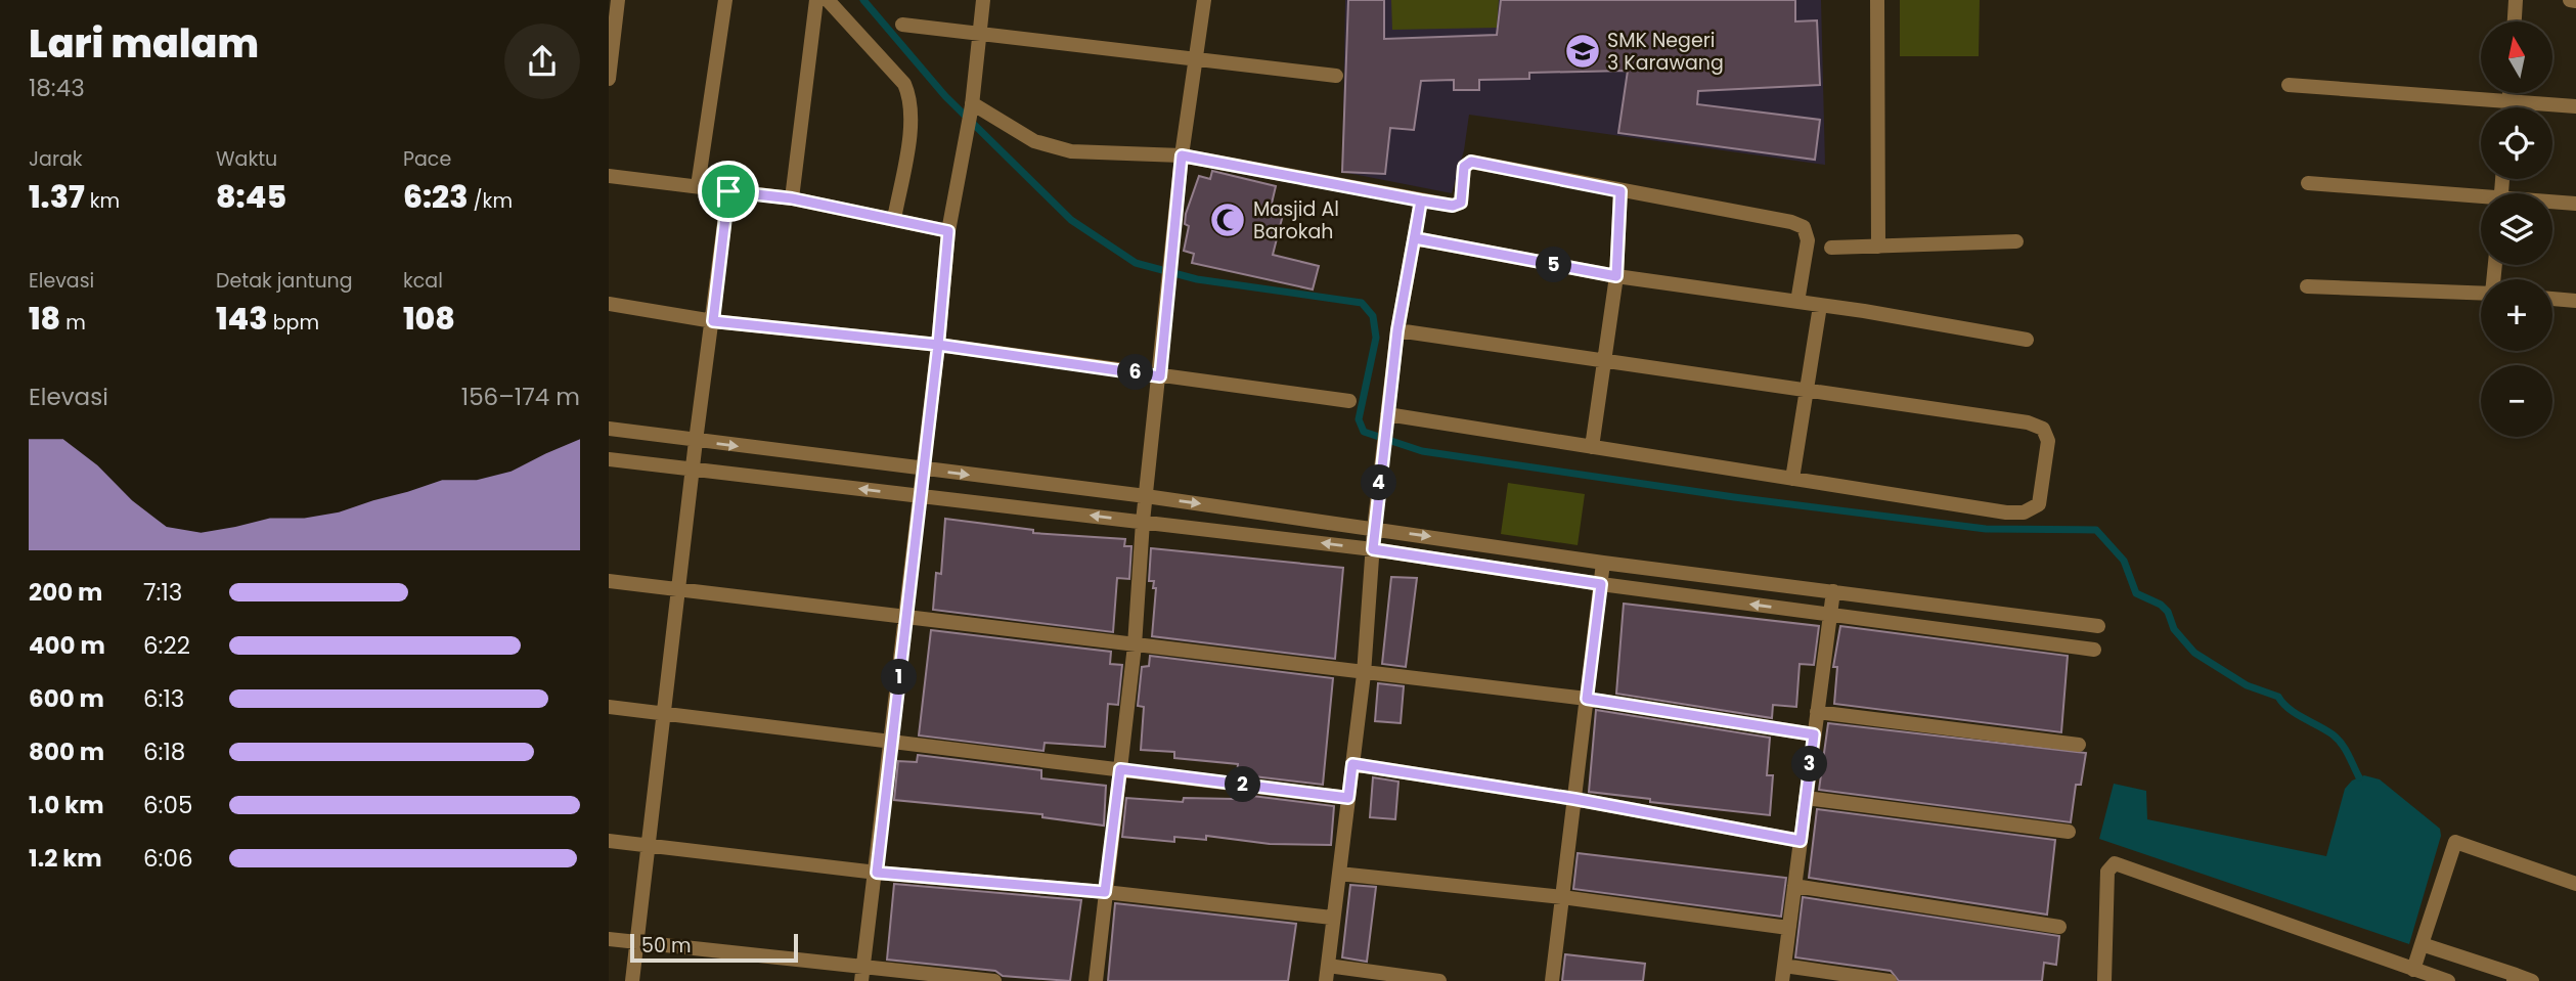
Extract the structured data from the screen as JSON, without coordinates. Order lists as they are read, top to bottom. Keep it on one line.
{"places":{"school or university":["SMK Negeri 3 Karawang"],"mosque":["Masjid Al Barokah"]},"scale_bar":"50 m","north":"top","page":{"heading":["Lari malam","18:43"],"map_buttons":["+","−"],"stats":[["Jarak","1.37 km"],["Waktu","8:45"],["Pace","6:23 /km"],["Elevasi","18 m"],["Detak jantung","143 bpm"],["kcal","108"]],"pins":["5","6","4","1","3","2"],"chart":["Elevasi","156–174 m"],"list":[{"name":"200 m","note":"7:13"},{"name":"400 m","note":"6:22"},{"name":"600 m","note":"6:13"},{"name":"800 m","note":"6:18"},{"name":"1.0 km","note":"6:05"},{"name":"1.2 km","note":"6:06"}],"scale":"50 m"}}
